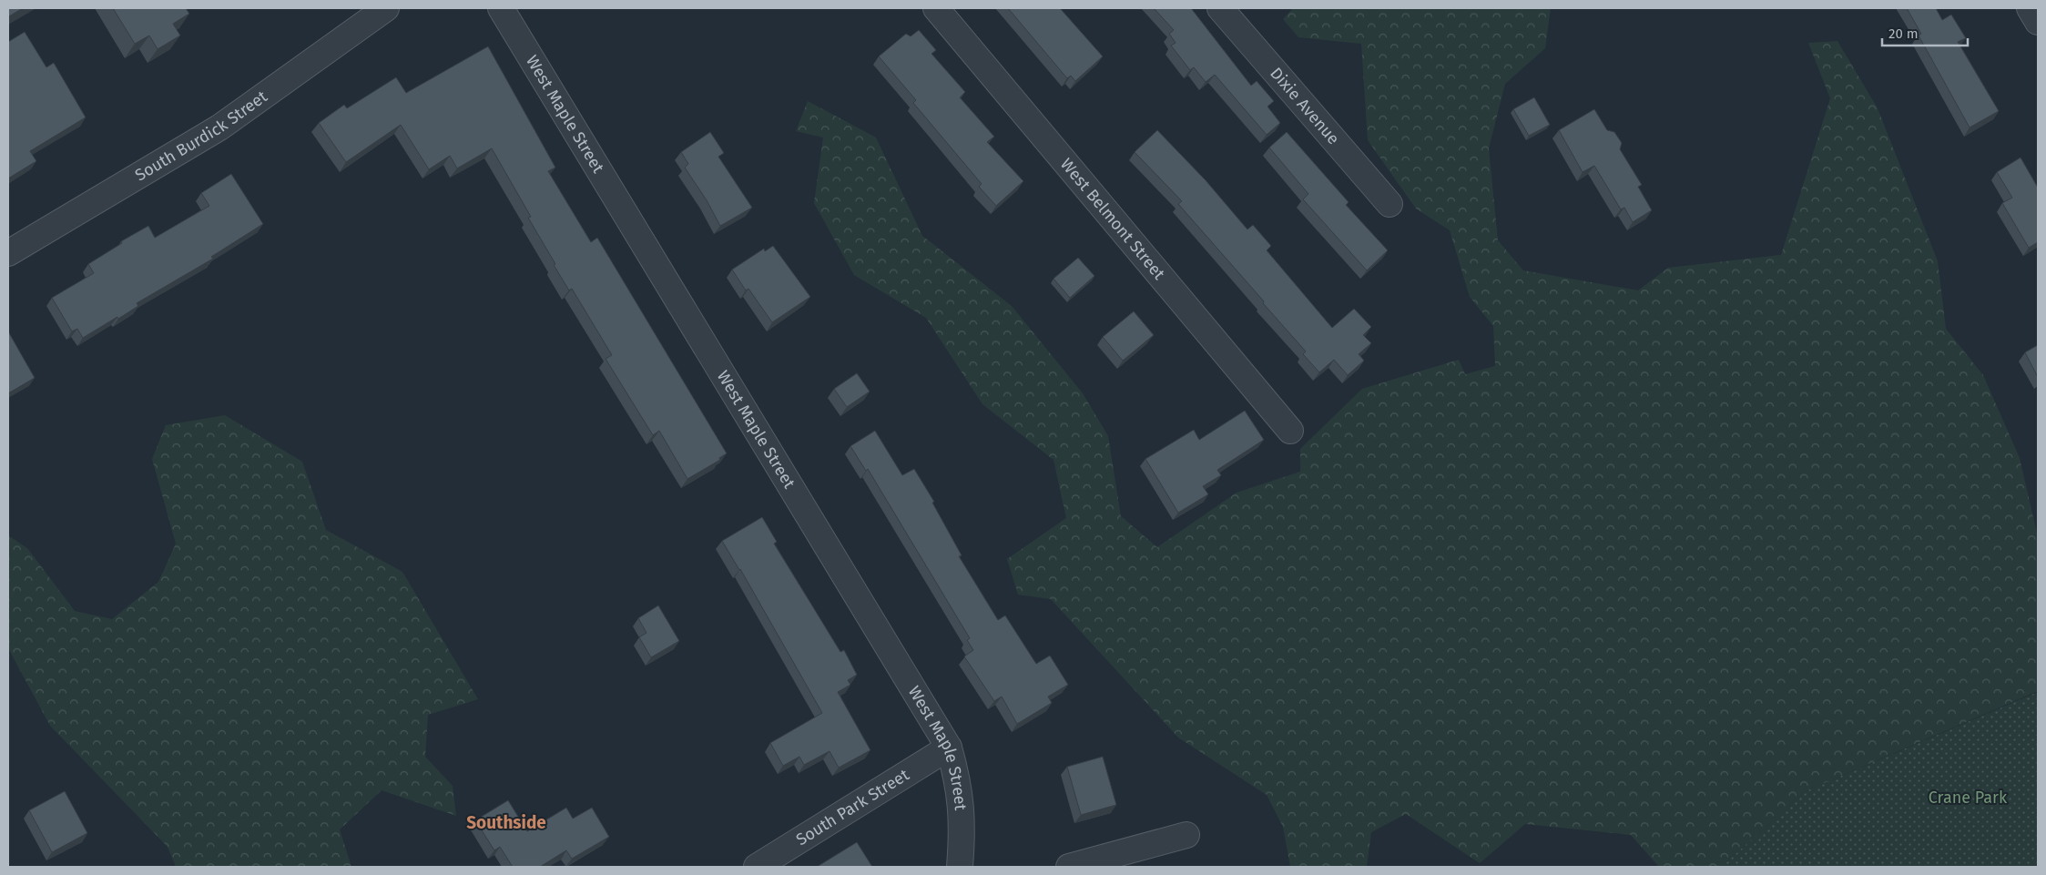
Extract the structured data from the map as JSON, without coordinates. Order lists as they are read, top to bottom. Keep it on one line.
{"streets":{"street":["Dixie Avenue","West Maple Street","South Burdick Street","West Belmont Street","South Park Street"]},"crossings":[["West Maple Street","South Park Street"]],"districts":["Southside"],"parks":["Crane Park"],"scale_bar":"20 m"}
